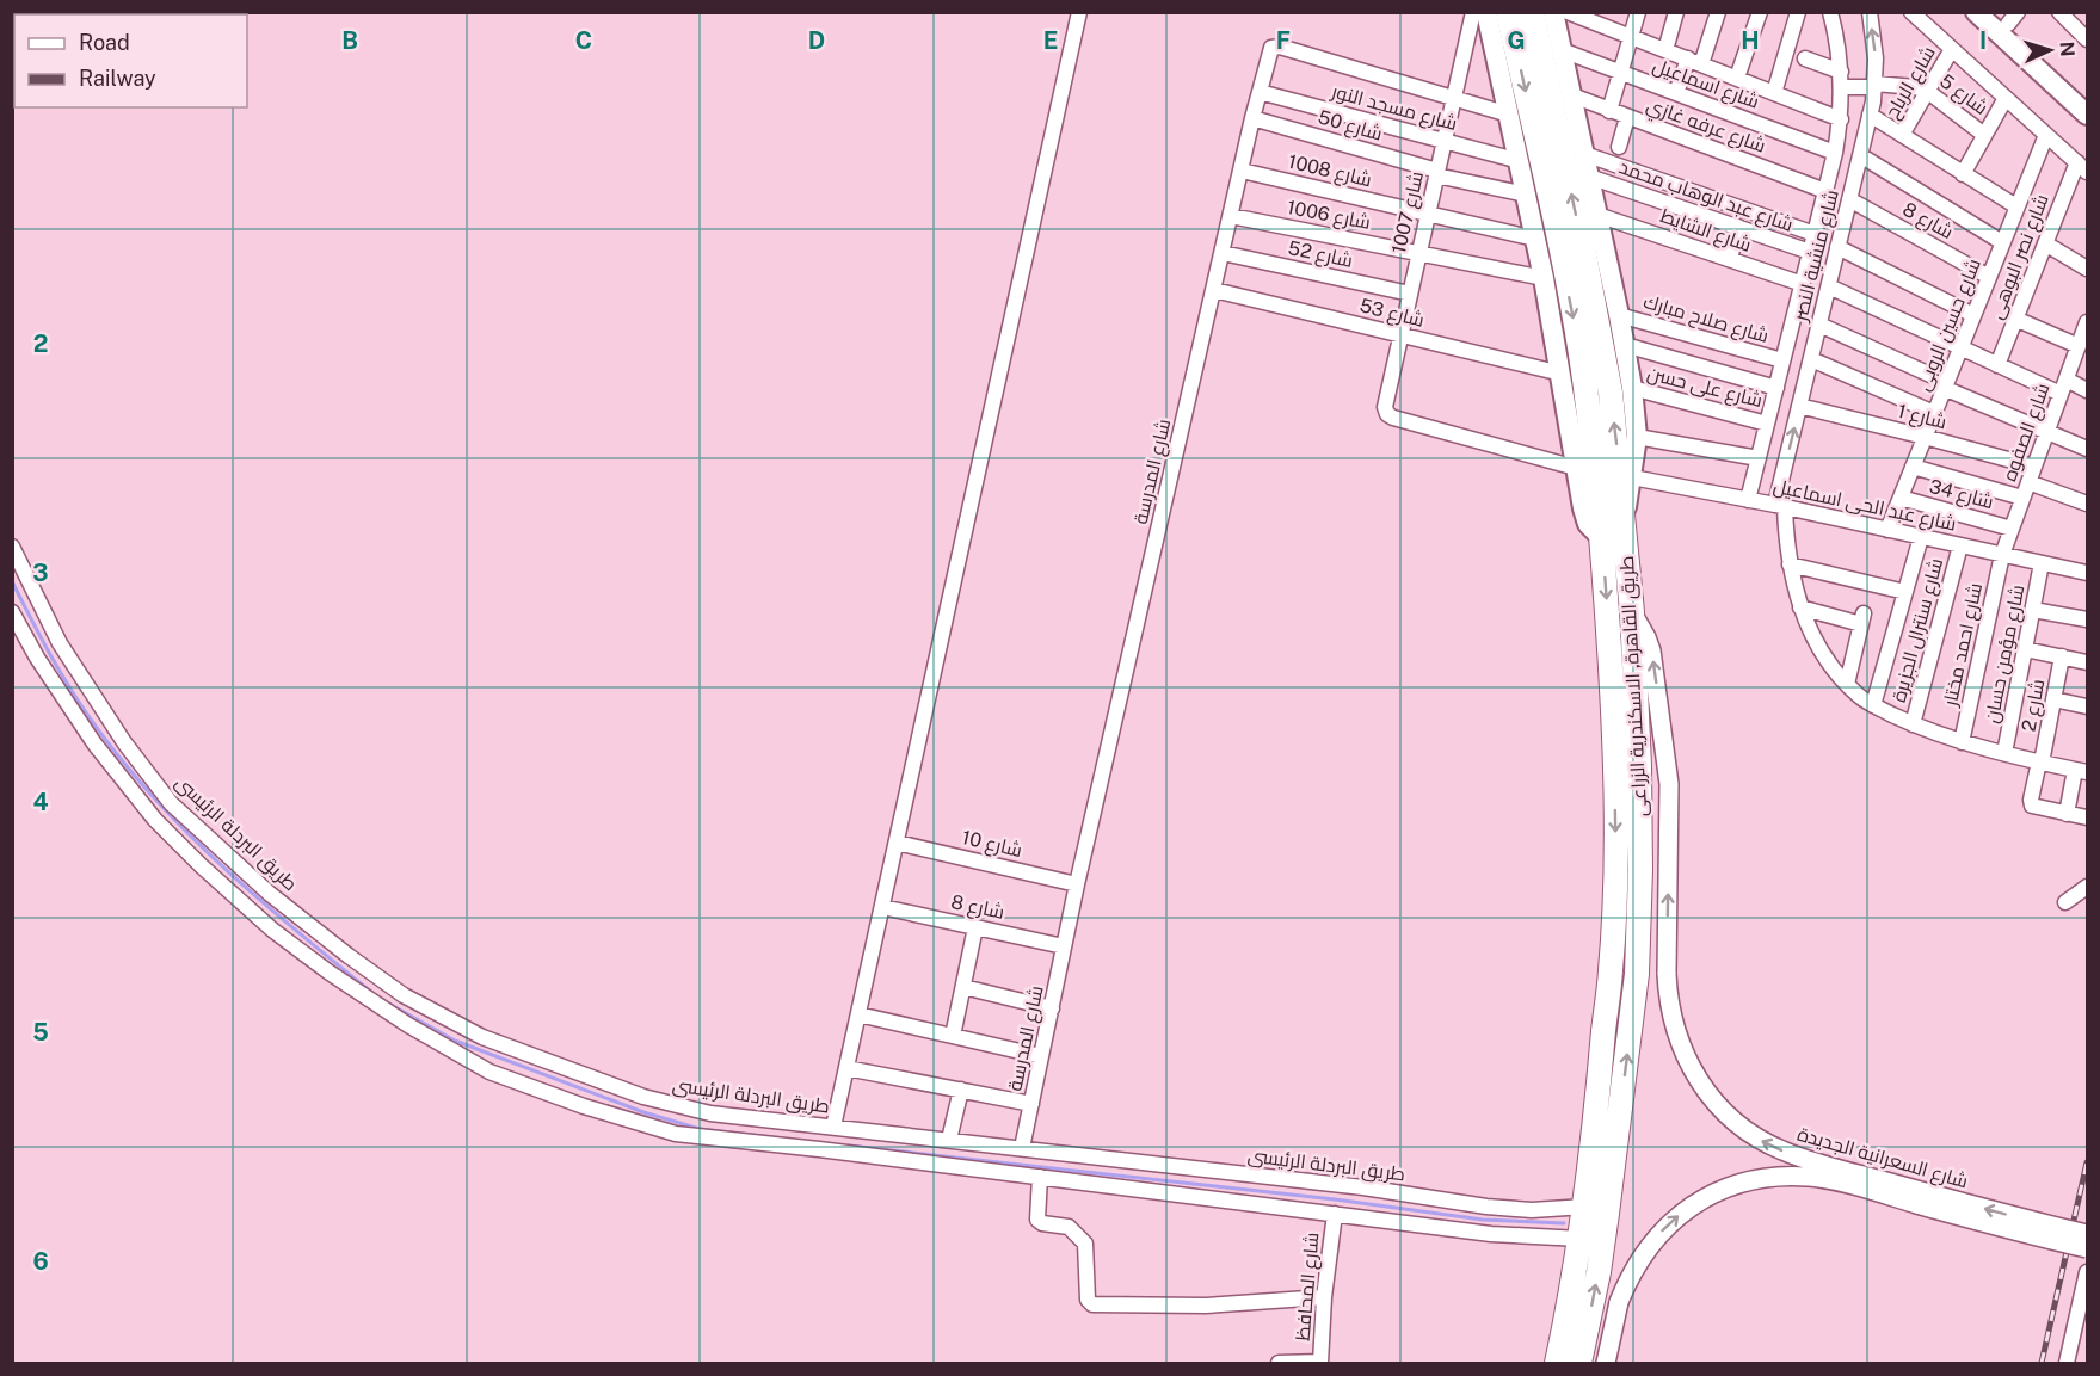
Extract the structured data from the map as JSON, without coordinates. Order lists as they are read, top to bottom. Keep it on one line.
{"streets":{"highway":["طريق القاهرة, الاسكندرية الزراعى"],"street":["شارع الرباح","شارع اسماعيل","شارع 5","شارع مسجد النور","شارع 50","شارع عرفه غازي","شارع 1008","شارع عبد الوهاب محمد","شارع 1007","شارع 1006","شارع 8","شارع الشايط","شارع 52","شارع منشية النصر","شارع نصر البوهى","شارع 53","شارع صلاح مبارك","شارع حسين الروبى","شارع على حسن","شارع 1","شارع الصفوه","شارع المدرسة","شارع 34","شارع عبد الحى اسماعيل","شارع سنترال الجزيرة","شارع احمد مختار","شارع مؤمن حسان","شارع 2","طريق البردلة الرئيسى","شارع 10","شارع السعرانية الجديدة","شارع المحافظ"]},"crossings":[["شارع الرباح","شارع 5"],["شارع اسماعيل","شارع منشية النصر"],["شارع 5","شارع منشية النصر"],["شارع مسجد النور","شارع 1007"],["شارع مسجد النور","شارع المدرسة"],["شارع 50","شارع 1007"],["شارع 50","شارع المدرسة"],["شارع عرفه غازي","شارع منشية النصر"],["شارع 1008","شارع 1007"],["شارع 1008","شارع المدرسة"],["شارع عبد الوهاب محمد","شارع منشية النصر"],["شارع 1007","شارع 1006"],["شارع 1007","شارع 52"],["شارع 1007","شارع 53"],["شارع 1007","شارع المدرسة"],["شارع 1006","شارع المدرسة"],["شارع 8","شارع منشية النصر"],["شارع 8","شارع حسين الروبى"],["شارع 8","شارع المدرسة"],["شارع الشايط","شارع منشية النصر"],["شارع 52","شارع المدرسة"],["شارع منشية النصر","شارع صلاح مبارك"],["شارع منشية النصر","شارع على حسن"],["شارع منشية النصر","شارع 1"],["شارع منشية النصر","شارع عبد الحى اسماعيل"],["شارع منشية النصر","شارع سنترال الجزيرة"],["شارع منشية النصر","شارع احمد مختار"],["شارع منشية النصر","شارع مؤمن حسان"],["شارع منشية النصر","شارع 2"],["شارع 53","شارع المدرسة"],["شارع حسين الروبى","شارع 1"],["شارع حسين الروبى","شارع 34"],["شارع حسين الروبى","شارع عبد الحى اسماعيل"],["شارع 1","شارع الصفوه"],["شارع الصفوه","شارع 34"],["شارع الصفوه","شارع عبد الحى اسماعيل"],["شارع الصفوه","شارع احمد مختار"],["شارع المدرسة","طريق البردلة الرئيسى"],["شارع المدرسة","شارع 10"],["شارع عبد الحى اسماعيل","شارع سنترال الجزيرة"],["شارع عبد الحى اسماعيل","شارع احمد مختار"],["شارع عبد الحى اسماعيل","شارع مؤمن حسان"],["طريق القاهرة, الاسكندرية الزراعى","طريق البردلة الرئيسى"],["طريق القاهرة, الاسكندرية الزراعى","شارع السعرانية الجديدة"]],"legend":["Road","Railway"],"north":"right","grid":{"columns":["B","C","D","E","F","G","H","I"],"rows":["2","3","4","5","6"]}}
